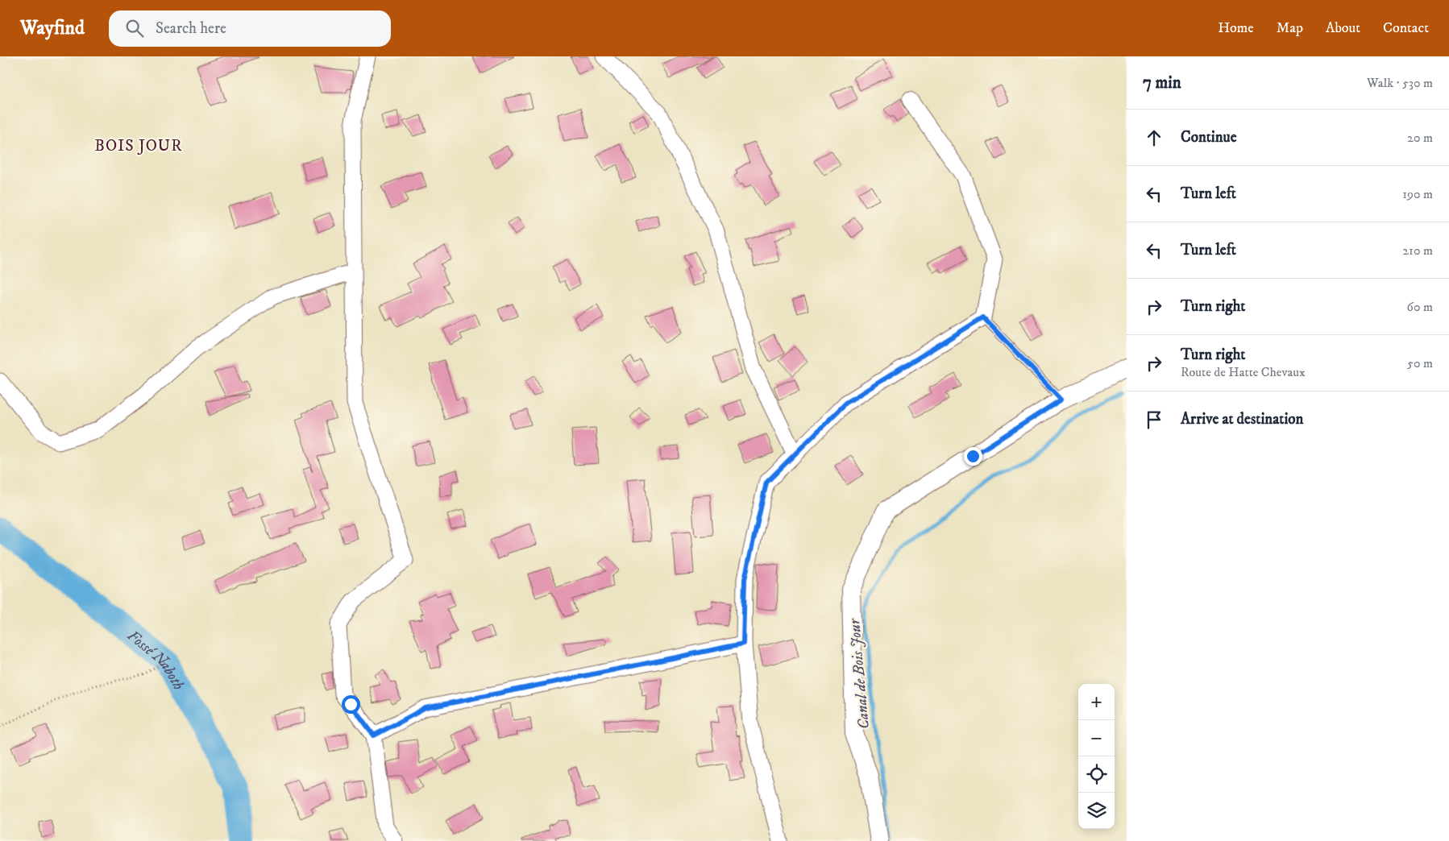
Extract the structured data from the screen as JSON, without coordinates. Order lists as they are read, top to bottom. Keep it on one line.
{"districts":["BOIS JOUR"],"water":["Fossé Naboth","Canal de Bois Jour"],"page":{"header":"Wayfind","search":"Search here","nav":["Home","Map","About","Contact"],"heading":["7 min","Walk · 530 m"],"list":[["Continue","20 m"],["Turn left","190 m"],["Turn left","210 m"],["Turn right","60 m"],["Turn right","Route de Hatte Chevaux","50 m"],"Arrive at destination"],"map_buttons":["+","−"]}}
